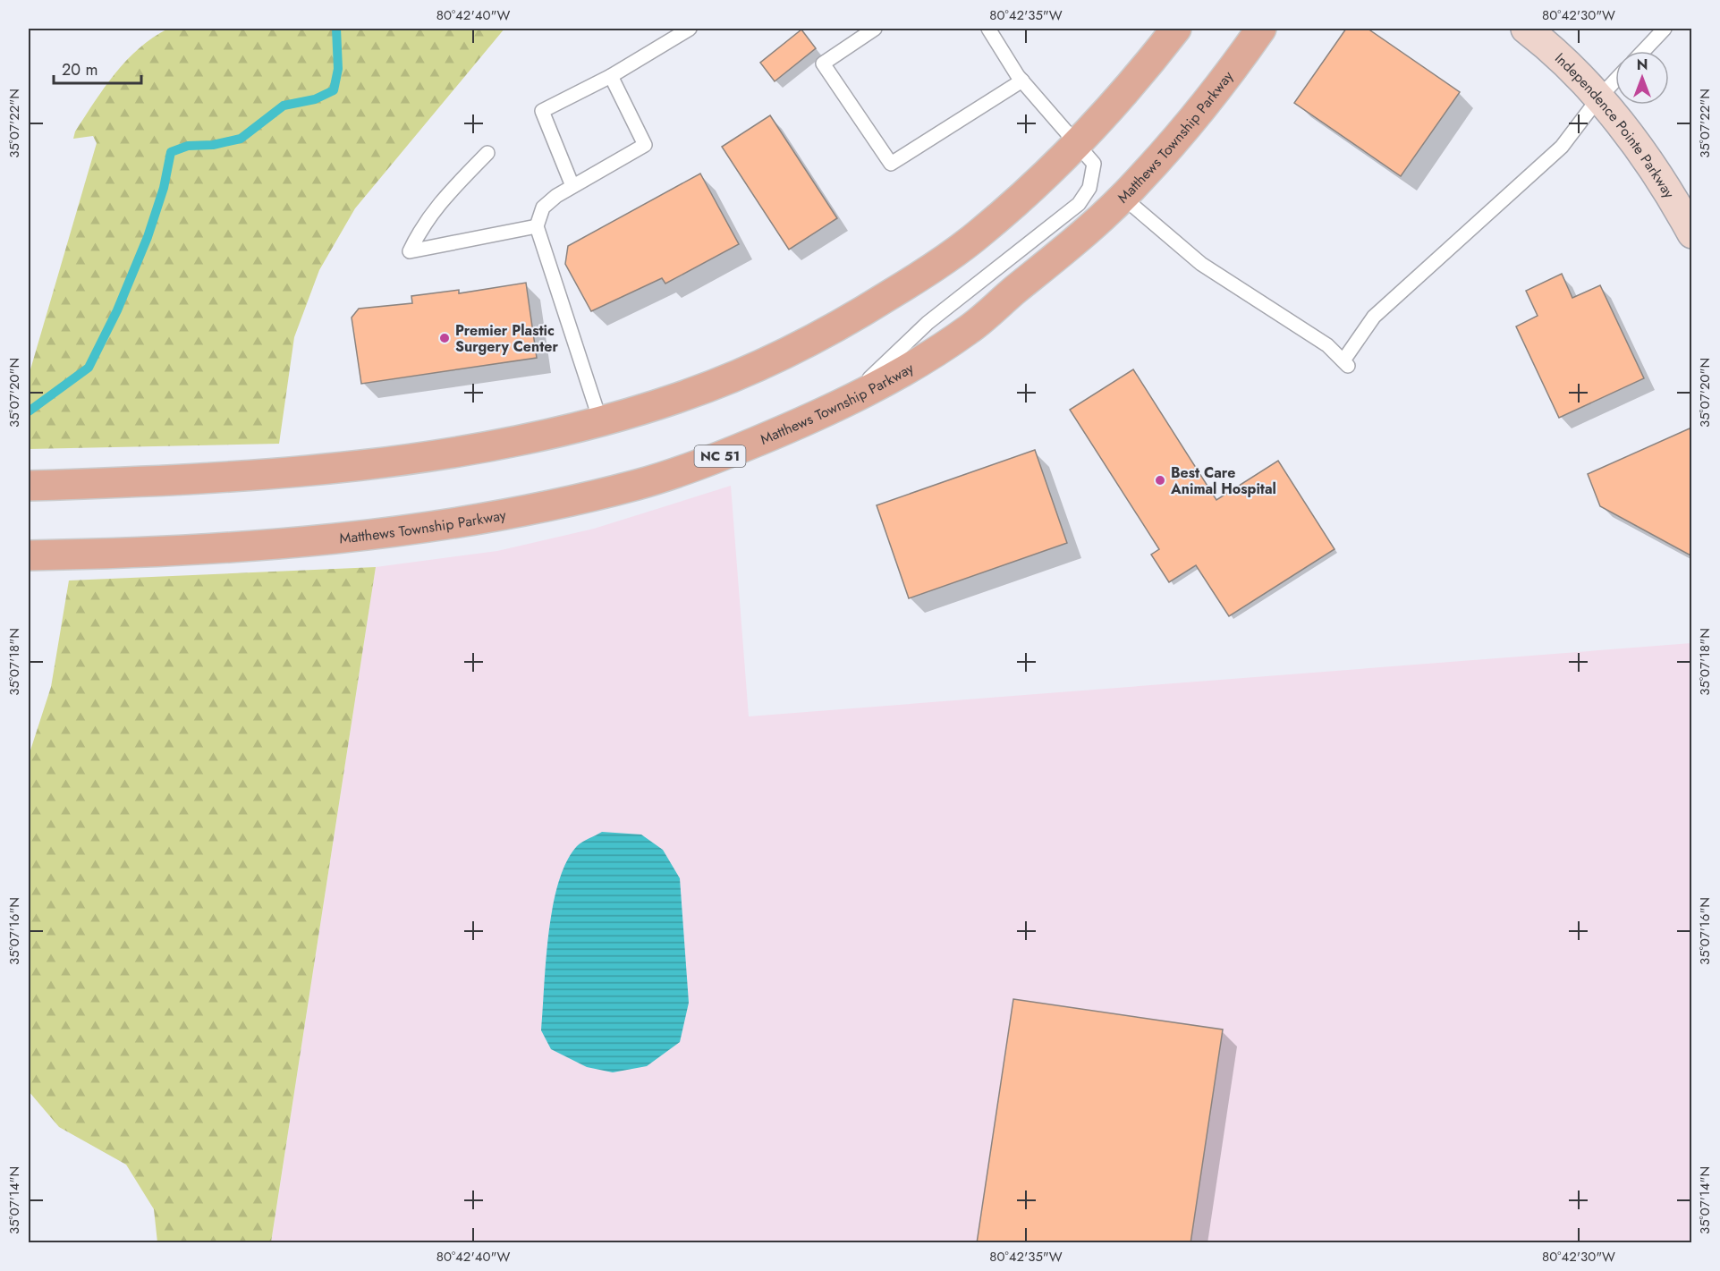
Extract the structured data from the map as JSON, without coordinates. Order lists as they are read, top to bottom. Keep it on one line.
{"streets":{"main road":["Matthews Township Parkway","NC 51"],"street":["Independence Pointe Parkway"]},"places":["Premier Plastic Surgery Center","Best Care Animal Hospital"],"scale_bar":"20 m","north":"top","coordinates":["80°42'40\"W","80°42'35\"W","80°42'30\"W","35°07'22\"N","35°07'20\"N","35°07'18\"N","35°07'16\"N","35°07'14\"N"]}
